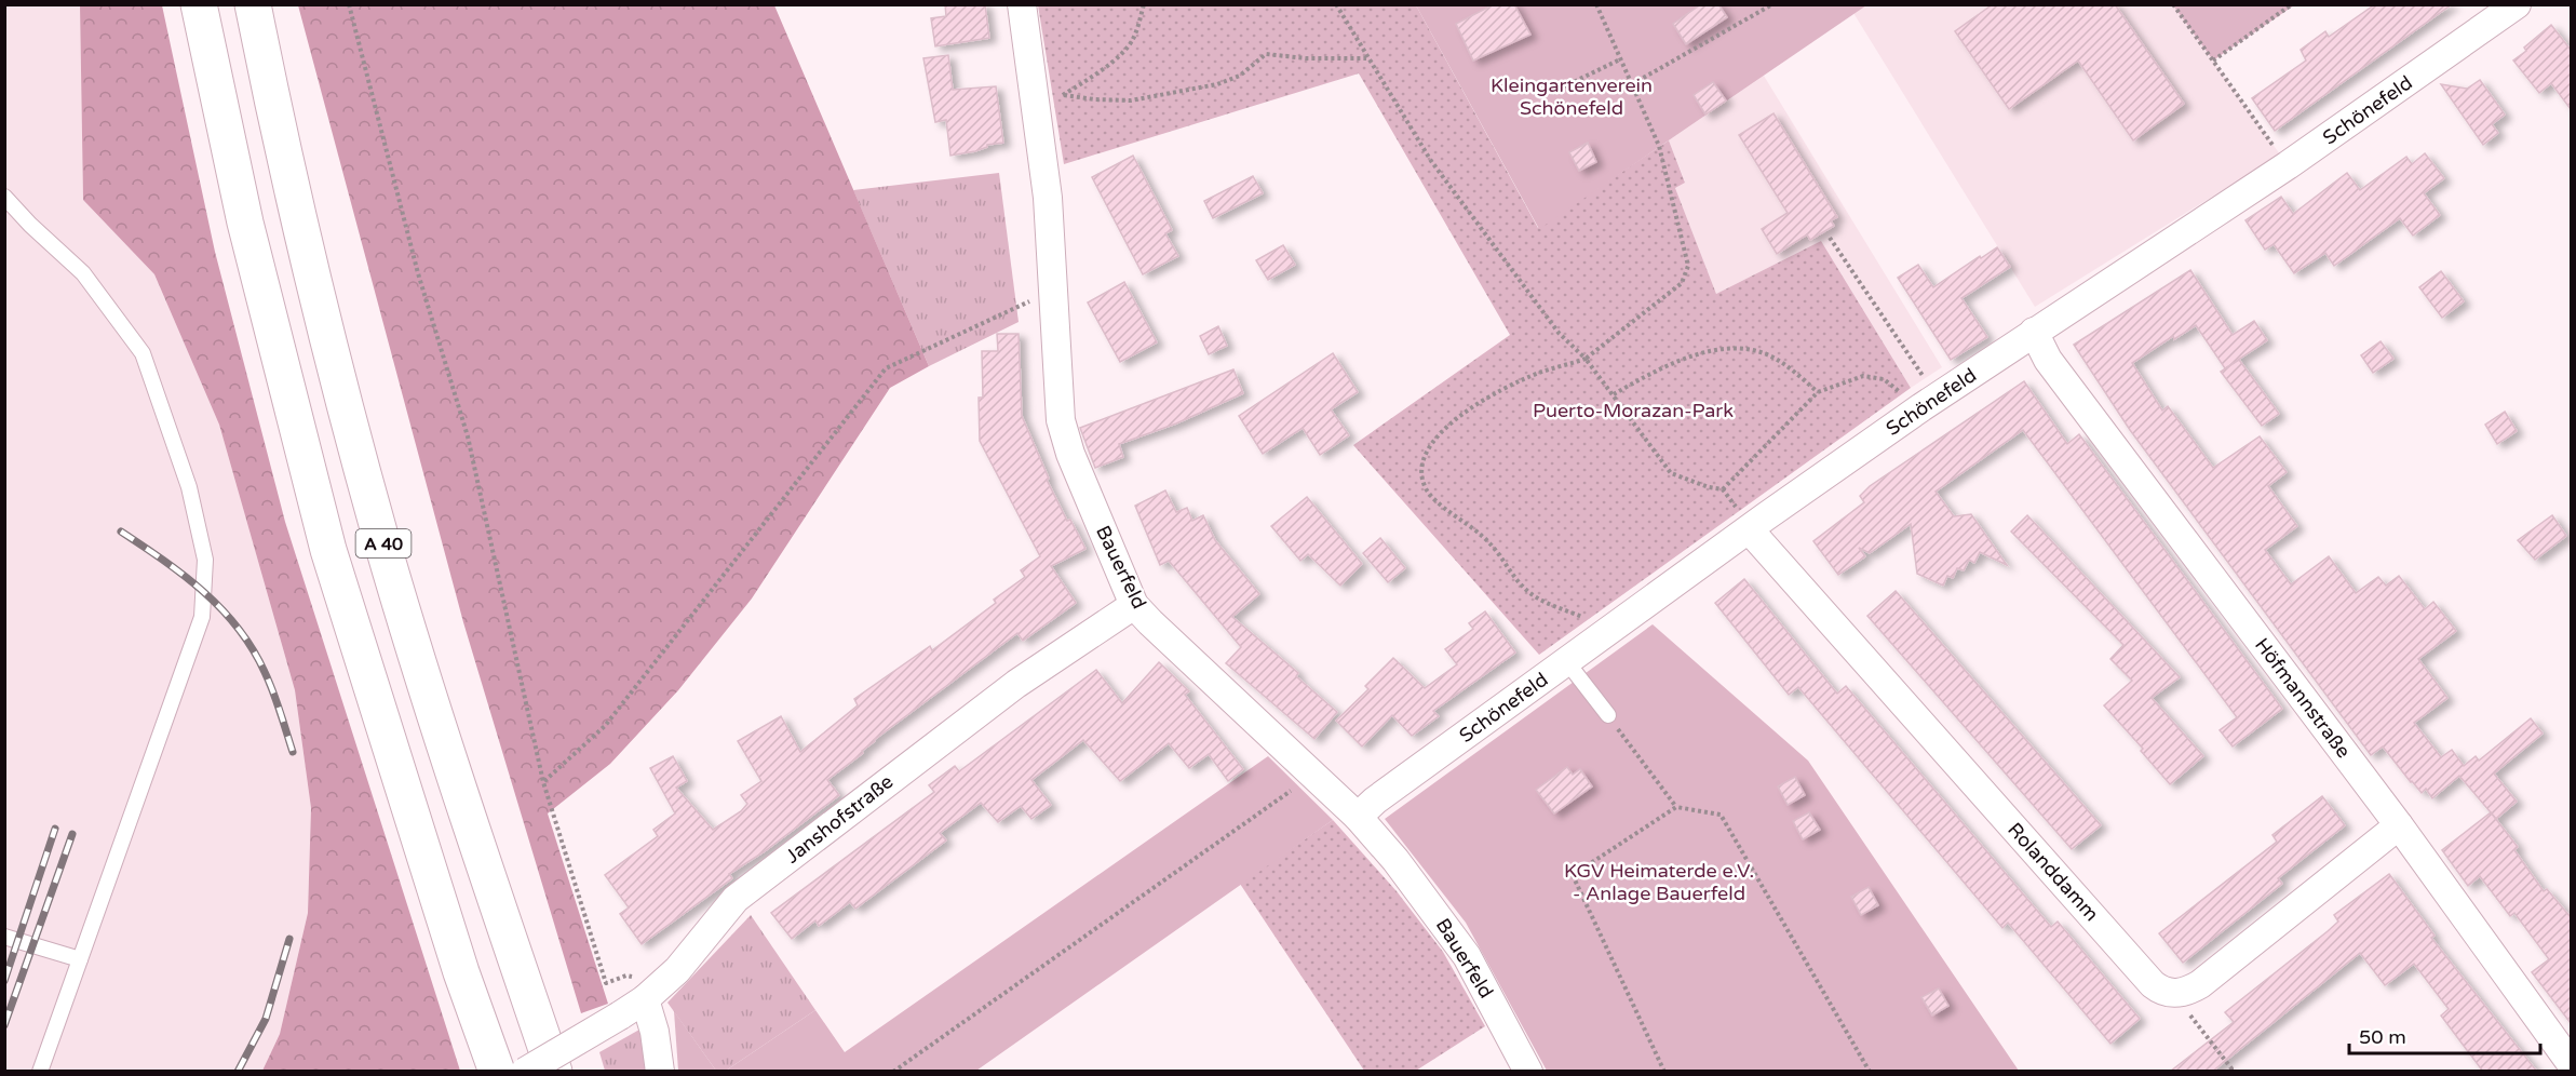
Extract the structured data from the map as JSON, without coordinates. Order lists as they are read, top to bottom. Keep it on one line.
{"streets":{"highway":["A 40"],"street":["Schönefeld","Bauerfeld","Höfmannstraße","Janshofstraße","Rolanddamm"]},"crossings":[["Schönefeld","Bauerfeld"],["Schönefeld","Höfmannstraße"],["Schönefeld","Rolanddamm"],["Bauerfeld","Janshofstraße"]],"parks":["Kleingartenverein Schönefeld","Puerto-Morazan-Park","KGV Heimaterde e.V. - Anlage Bauerfeld"],"scale_bar":"50 m"}
